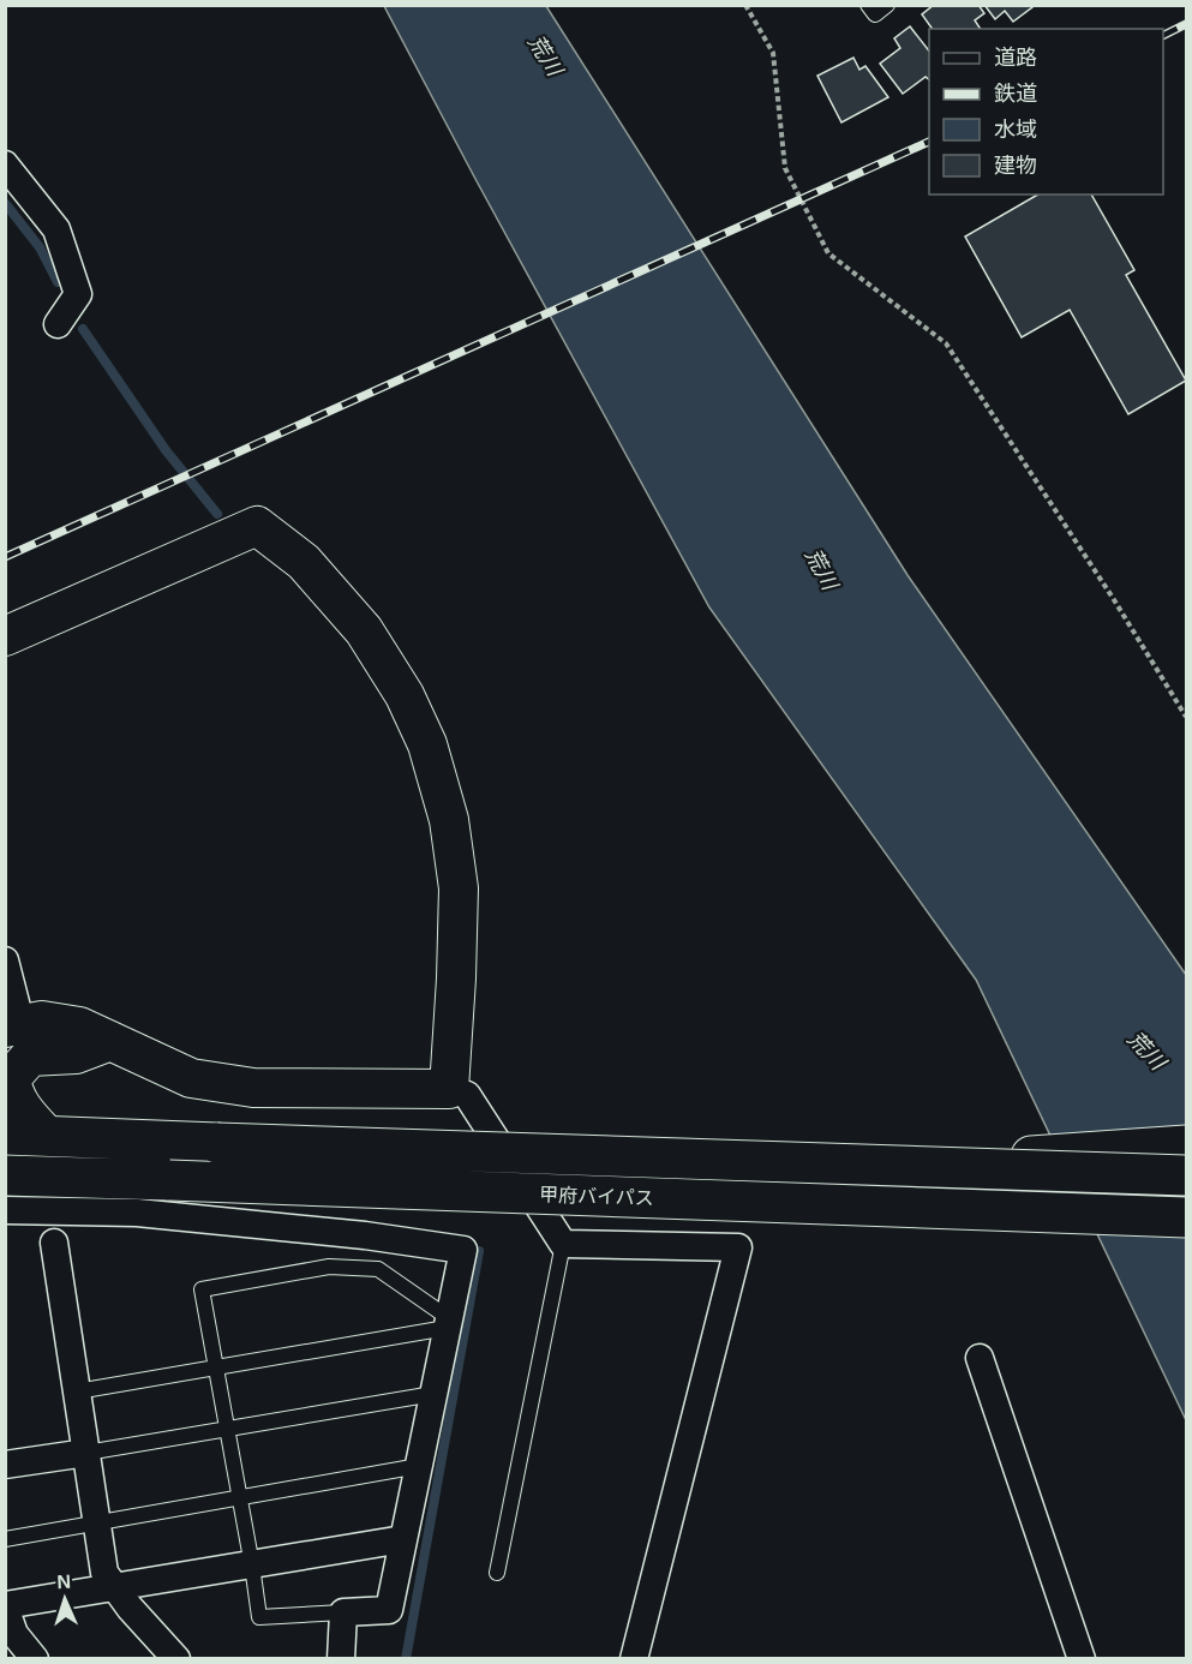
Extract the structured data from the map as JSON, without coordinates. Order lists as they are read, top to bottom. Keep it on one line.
{"streets":{"highway":["甲府バイパス"]},"water":["荒川"],"legend":["道路","鉄道","水域","建物"],"north":"top"}
